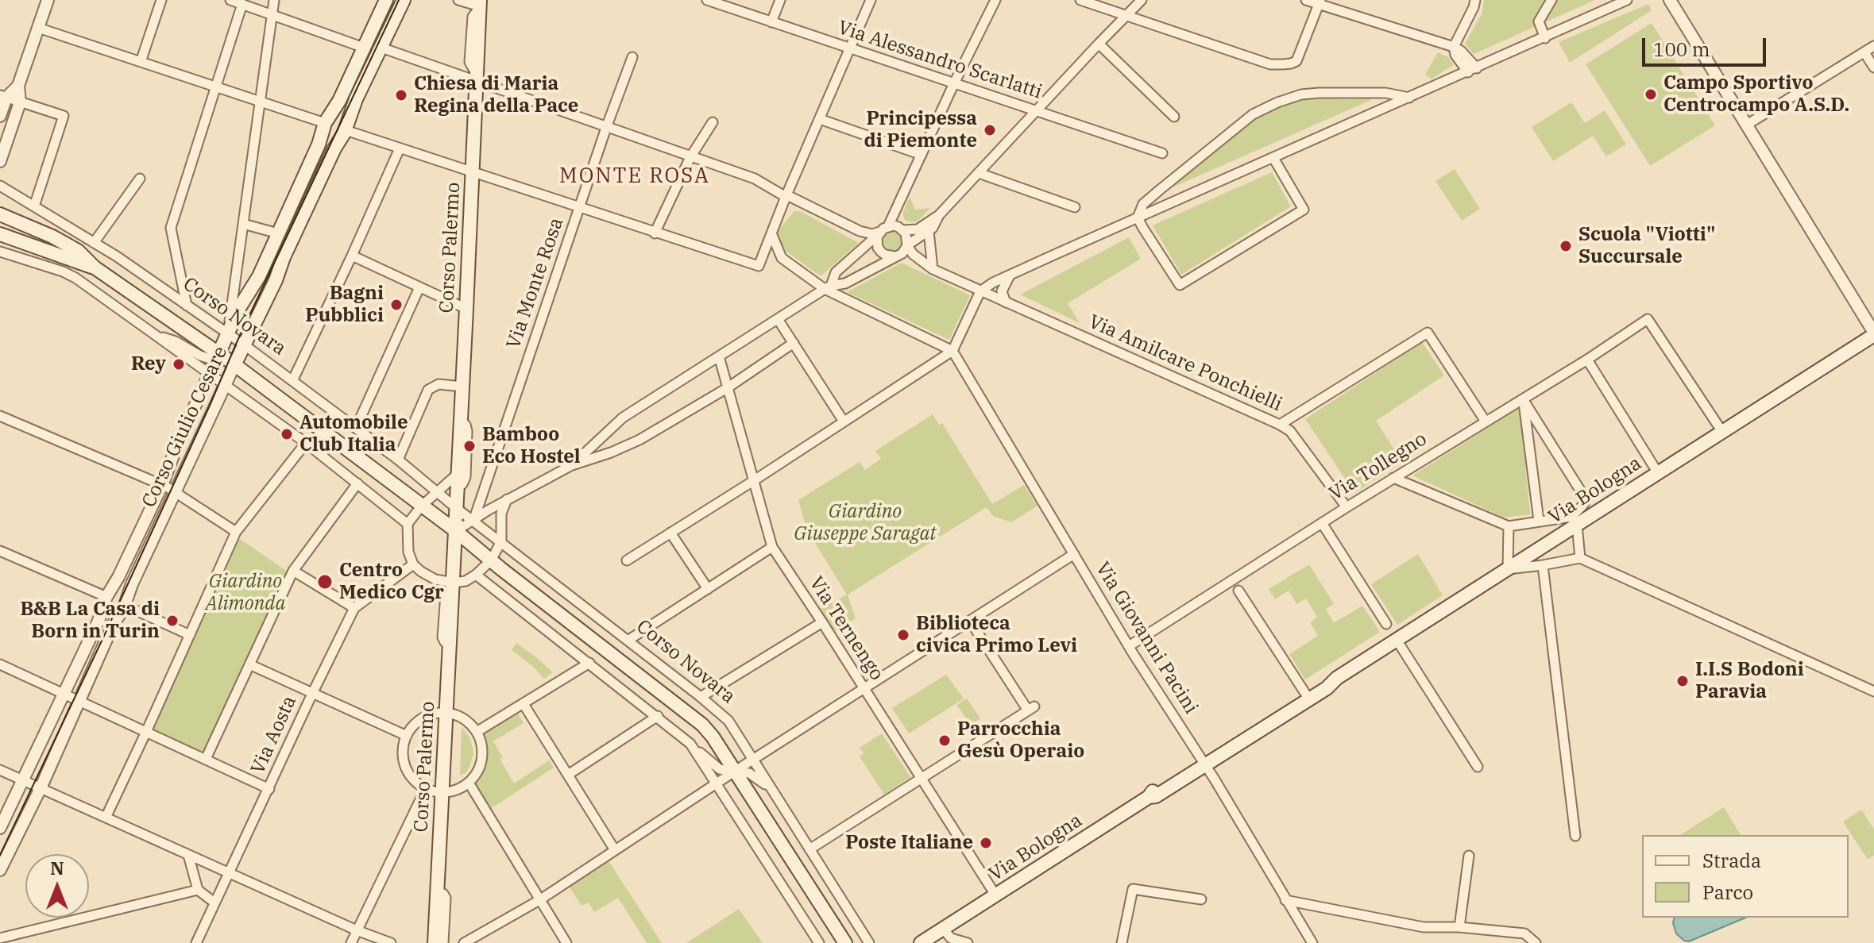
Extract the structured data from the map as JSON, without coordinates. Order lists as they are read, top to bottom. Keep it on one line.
{"streets":{"main road":["Corso Palermo","Corso Novara","Corso Giulio Cesare","Via Bologna"],"street":["Via Alessandro Scarlatti","Via Monte Rosa","Via Amilcare Ponchielli","Via Tollegno","Via Ternengo","Via Giovanni Pacini","Via Aosta"]},"crossings":[["Corso Palermo","Corso Novara"],["Via Monte Rosa","Corso Novara"],["Corso Novara","Corso Giulio Cesare"],["Via Amilcare Ponchielli","Via Tollegno"],["Via Tollegno","Via Bologna"],["Via Tollegno","Via Giovanni Pacini"],["Via Bologna","Via Ternengo"],["Via Bologna","Via Giovanni Pacini"]],"districts":["MONTE ROSA"],"parks":["Giardino Giuseppe Saragat","Giardino Alimonda"],"places":["Campo Sportivo Centrocampo A.S.D.","Chiesa di Maria Regina della Pace","Principessa di Piemonte","Scuola \"Viotti\" Succursale","Bagni Pubblici","Rey","Automobile Club Italia","Bamboo Eco Hostel","Centro Medico Cgr","B&B La Casa di Born in Turin","Biblioteca civica Primo Levi","I.I.S Bodoni Paravia","Parrocchia Gesù Operaio","Poste Italiane"],"legend":["Strada","Parco"],"scale_bar":"100 m","north":"top"}
